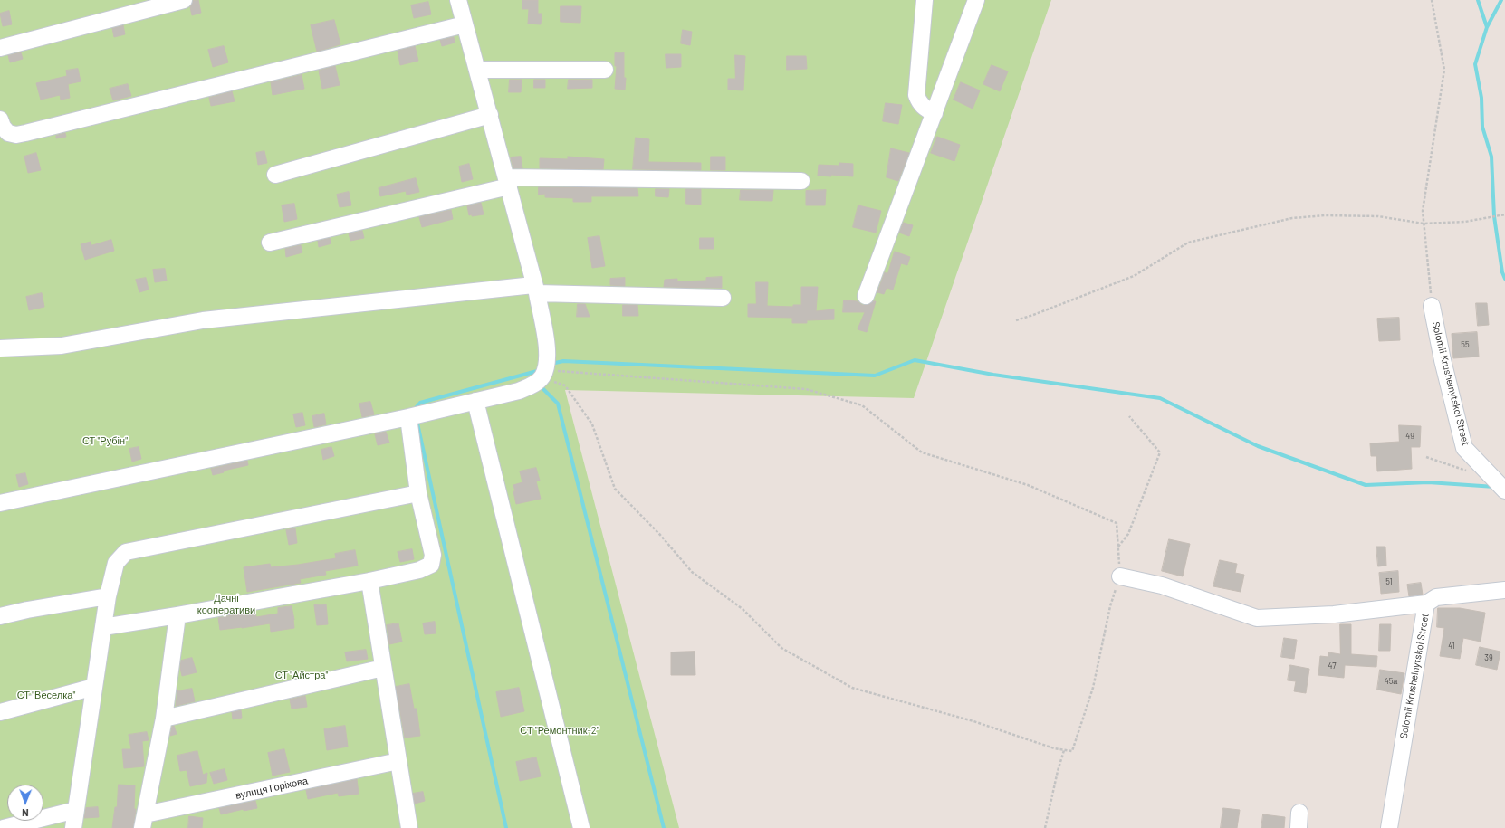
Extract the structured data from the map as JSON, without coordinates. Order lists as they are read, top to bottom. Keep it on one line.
{"streets":{"street":["Solomii Krushelnytskoi Street","вулиця Горіхова"]},"parks":["СТ \"Рубін\"","Дачні кооперативи","СТ \"Айстра\"","СТ \"Веселка\"","СТ \"Ремонтник-2\""],"house_numbers":["55","49","51","41","39","47","45а"],"north":"bottom"}
